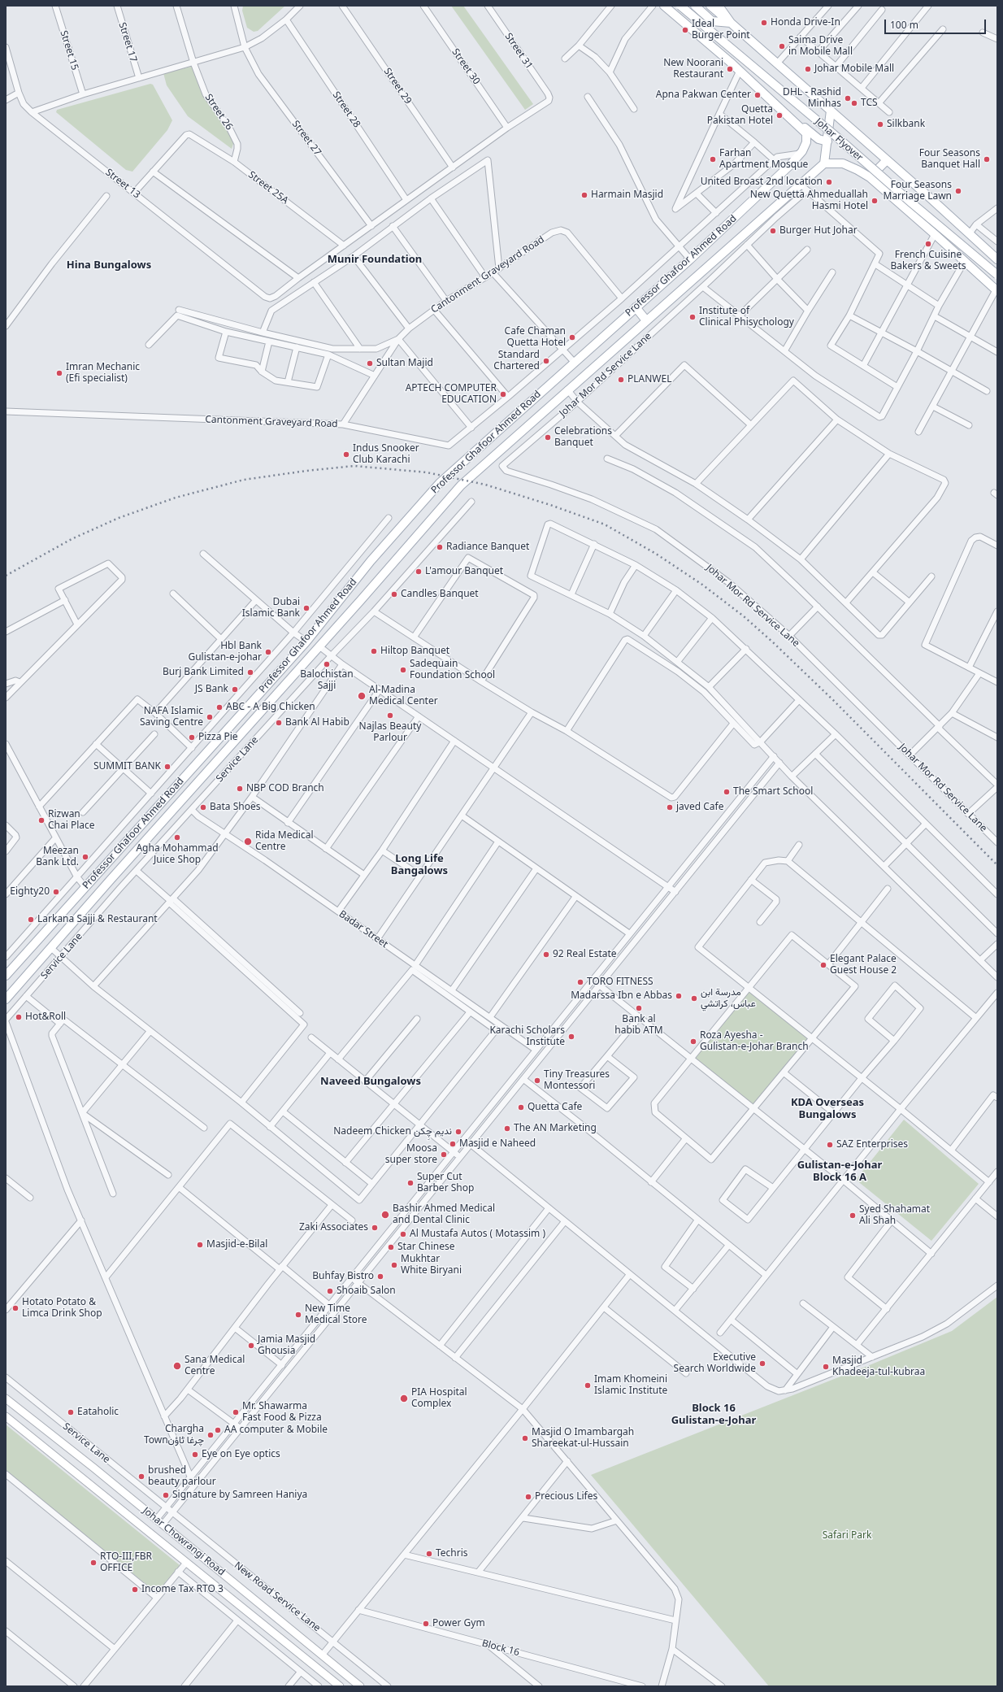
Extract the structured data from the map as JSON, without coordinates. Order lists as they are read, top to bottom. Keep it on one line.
{"streets":{"main road":["Johar Flyover","Professor Ghafoor Ahmed Road","Johar Chowrangi Road"],"street":["Street 17","Street 15","Street 31","Street 30","Street 29","Street 28","Street 26","Street 27","Street 13","Street 25A","Cantonment Graveyard Road","Johar Mor Rd Service Lane","Service Lane","Badar Street","New Road Service Lane","Block 16"]},"crossings":[["Street 31","Street 30"],["Street 26","Street 25A"],["Service Lane","Badar Street"],["Service Lane","New Road Service Lane"]],"districts":["Munir Foundation","Hina Bungalows","Long Life Bangalows","Naveed Bungalows","KDA Overseas Bungalows","Gulistan-e-Johar Block 16 A","Block 16 Gulistan-e-Johar"],"parks":["Safari Park"],"places":["Honda Drive-In","Ideal Burger Point","Saima Drive in Mobile Mall","New Noorani Restaurant","Johar Mobile Mall","Apna Pakwan Center","DHL - Rashid Minhas","TCS","Quetta Pakistan Hotel","Silkbank","Farhan Apartment Mosque","Four Seasons Banquet Hall","United Broast 2nd location","Four Seasons Marriage Lawn","Harmain Masjid","New Quetta Ahmeduallah Hasmi Hotel","Burger Hut Johar","French Cuisine Bakers & Sweets","Institute of Clinical Phisychology","Cafe Chaman Quetta Hotel","Standard Chartered","Sultan Majid","Imran Mechanic (Efi specialist)","PLANWEL","APTECH COMPUTER EDUCATION","Celebrations Banquet","Indus Snooker Club Karachi","Radiance Banquet","L'amour Banquet","Candles Banquet","Dubai Islamic Bank","Hiltop Banquet","Hbl Bank Gulistan-e-johar","Balochistan Sajji","Sadequain Foundation School","Burj Bank Limited","JS Bank","Al-Madina Medical Center","ABC - A Big Chicken","Najlas Beauty Parlour","NAFA Islamic Saving Centre","Bank Al Habib","Pizza Pie","SUMMIT BANK","NBP COD Branch","The Smart School","Bata Shoes","javed Cafe","Rizwan Chai Place","Agha Mohammad Juice Shop","Rida Medical Centre","Meezan Bank Ltd.","Eighty20","Larkana Sajji & Restaurant","92 Real Estate","Elegant Palace Guest House 2","TORO FITNESS","Madarssa Ibn e Abbas","مدرسة ابن عباس، كراتشي","Bank al habib ATM","Hot&Roll","Karachi Scholars Institute","Roza Ayesha - Gulistan-e-Johar Branch","Tiny Treasures Montessori","Quetta Cafe","The AN Marketing","Nadeem Chicken ندیم چِکن","Masjid e Naheed","SAZ Enterprises","Moosa super store","Super Cut Barber Shop","Bashir Ahmed Medical and Dental Clinic","Syed Shahamat Ali Shah","Zaki Associates","Al Mustafa Autos ( Motassim )","Masjid-e-Bilal","Star Chinese","Mukhtar White Biryani","Buhfay Bistro","Shoaib Salon","Hotato Potato & Limca Drink Shop","New Time Medical Store","Jamia Masjid Ghousia","Executive Search Worldwide","Sana Medical Centre","Masjid Khadeeja-tul-kubraa","Imam Khomeini Islamic Institute","PIA Hospital Complex","Eataholic","Mr. Shawarma Fast Food & Pizza","AA computer & Mobile","Chargha Townچرغا ٹاؤن","Masjid O Imambargah Shareekat-ul-Hussain","Eye on Eye optics","brushed beauty parlour","Signature by Samreen Haniya","Precious Lifes","Techris","RTO-III,FBR OFFICE","Income Tax RTO 3","Power Gym"],"scale_bar":"100 m"}
